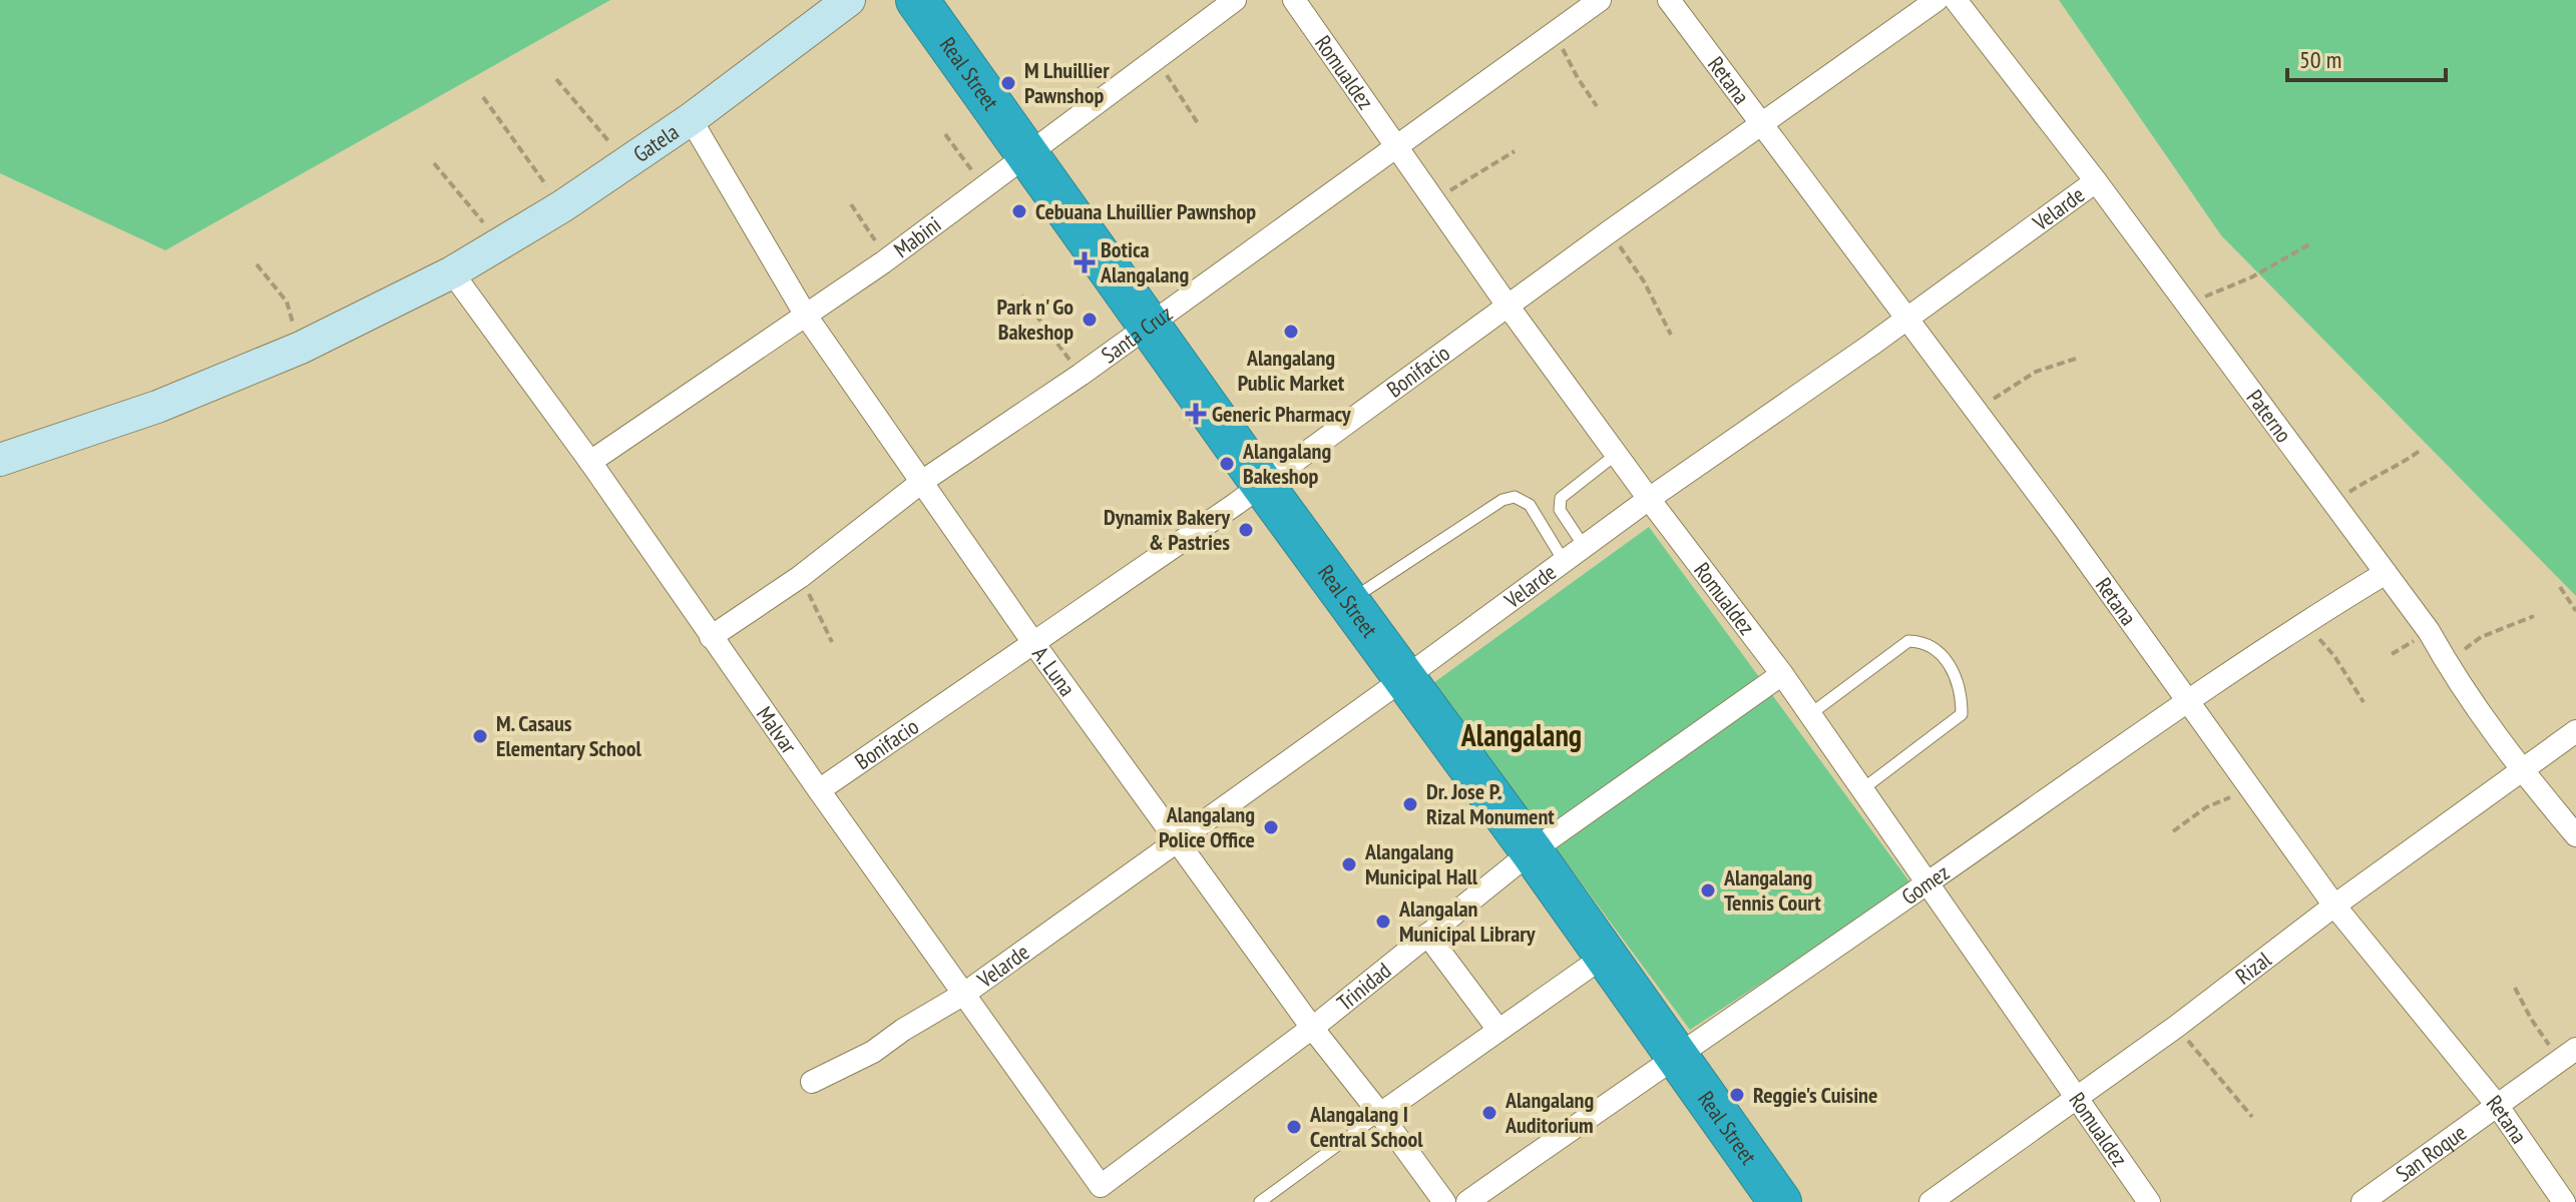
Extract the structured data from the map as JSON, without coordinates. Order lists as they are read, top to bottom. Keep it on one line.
{"streets":{"highway":["Real Street"],"street":["Romualdez","Retana","Gatela","Velarde","Mabini","Santa Cruz","Bonifacio","Paterno","A. Luna","Malvar","Gomez","Rizal","Trinidad","San Roque"]},"crossings":[["Romualdez","Velarde"],["Romualdez","Santa Cruz"],["Romualdez","Bonifacio"],["Romualdez","Gomez"],["Romualdez","Rizal"],["Romualdez","Trinidad"],["Real Street","Velarde"],["Real Street","Mabini"],["Real Street","Santa Cruz"],["Real Street","Bonifacio"],["Real Street","Gomez"],["Real Street","Trinidad"],["Retana","Velarde"],["Retana","Bonifacio"],["Retana","Gomez"],["Retana","Rizal"],["Retana","San Roque"],["Gatela","A. Luna"],["Gatela","Malvar"],["Velarde","Paterno"],["Velarde","A. Luna"],["Velarde","Malvar"],["Mabini","A. Luna"],["Mabini","Malvar"],["Santa Cruz","A. Luna"],["Santa Cruz","Malvar"],["Bonifacio","A. Luna"],["Bonifacio","Malvar"],["Paterno","Gomez"],["Paterno","Rizal"],["A. Luna","Trinidad"],["Malvar","Trinidad"]],"districts":["Alangalang"],"places":{"other":["M Lhuillier Pawnshop","Cebuana Lhuillier Pawnshop","Park n' Go Bakeshop","Alangalang Public Market","Alangalang Bakeshop","Dynamix Bakery & Pastries","M. Casaus Elementary School","Dr. Jose P. Rizal Monument","Alangalang Police Office","Alangalang Municipal Hall","Alangalang Tennis Court","Alangalan Municipal Library","Reggie's Cuisine","Alangalang Auditorium","Alangalang I Central School"],"health":["Botica Alangalang","Generic Pharmacy"]},"scale_bar":"50 m"}
